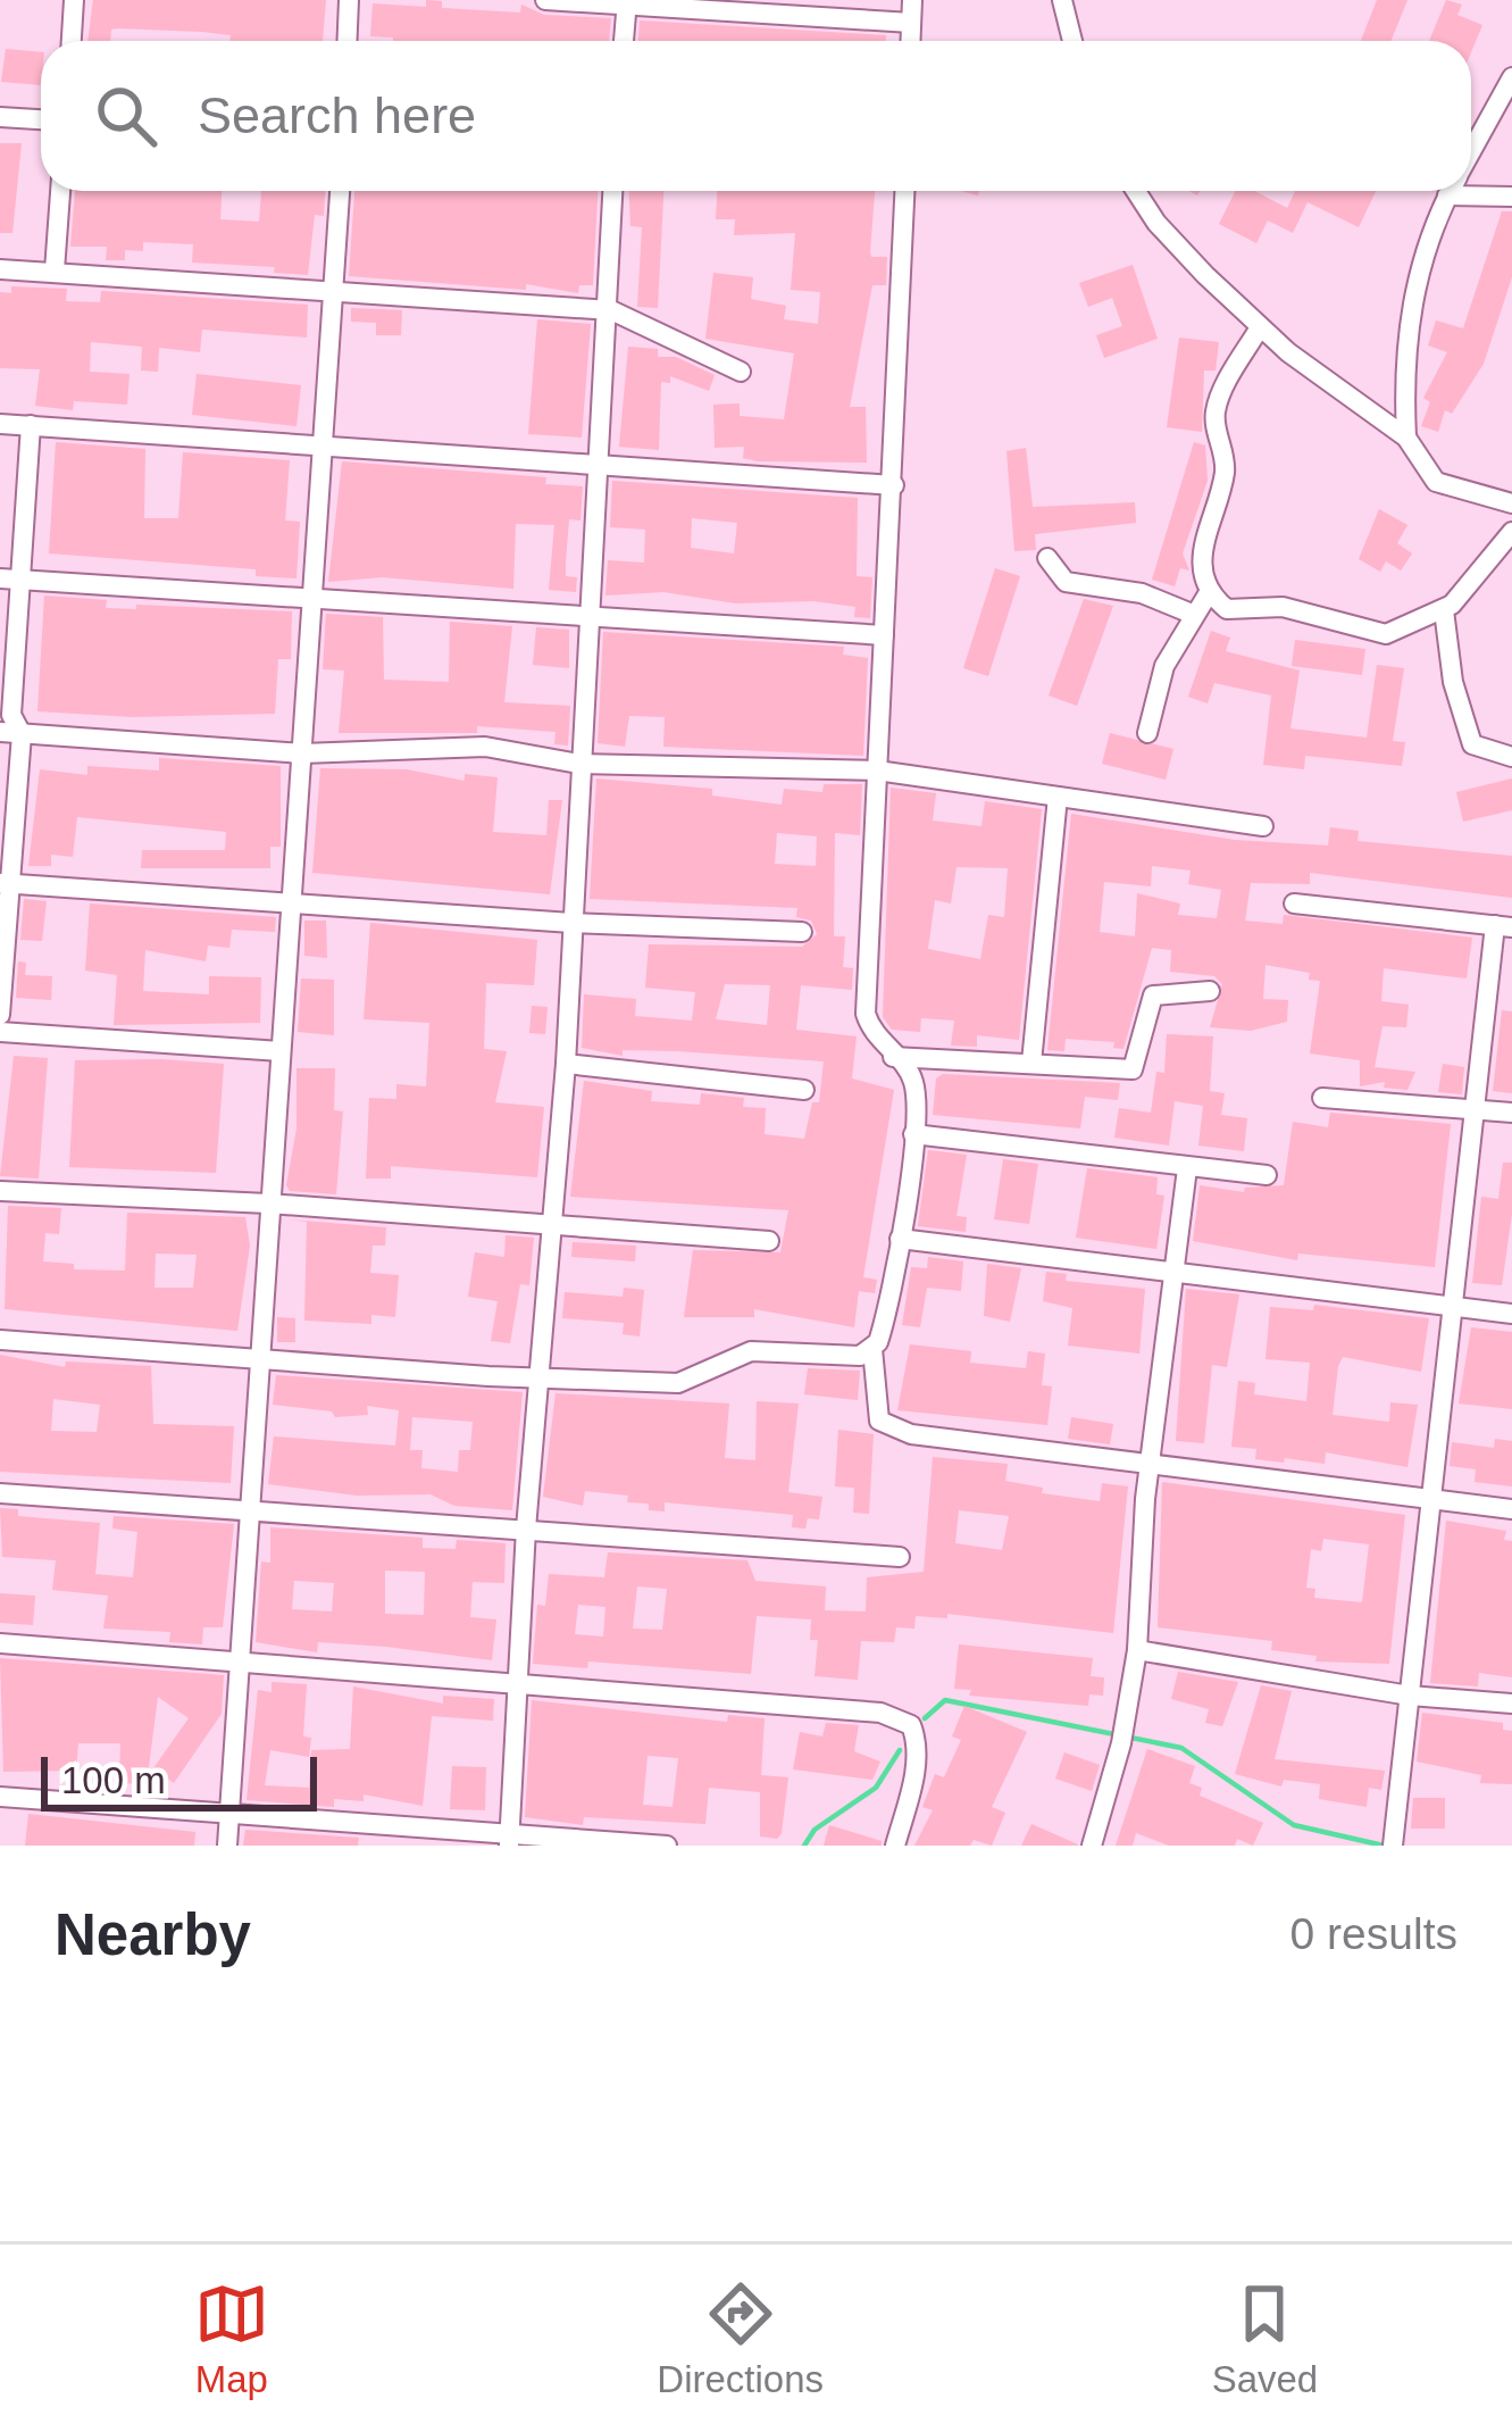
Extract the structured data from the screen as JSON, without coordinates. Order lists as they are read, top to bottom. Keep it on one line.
{"scale_bar":"100 m","page":{"search":"Search here","scale":"100 m","heading":["Nearby","0 results"],"nav":["Map","Directions","Saved"]}}
